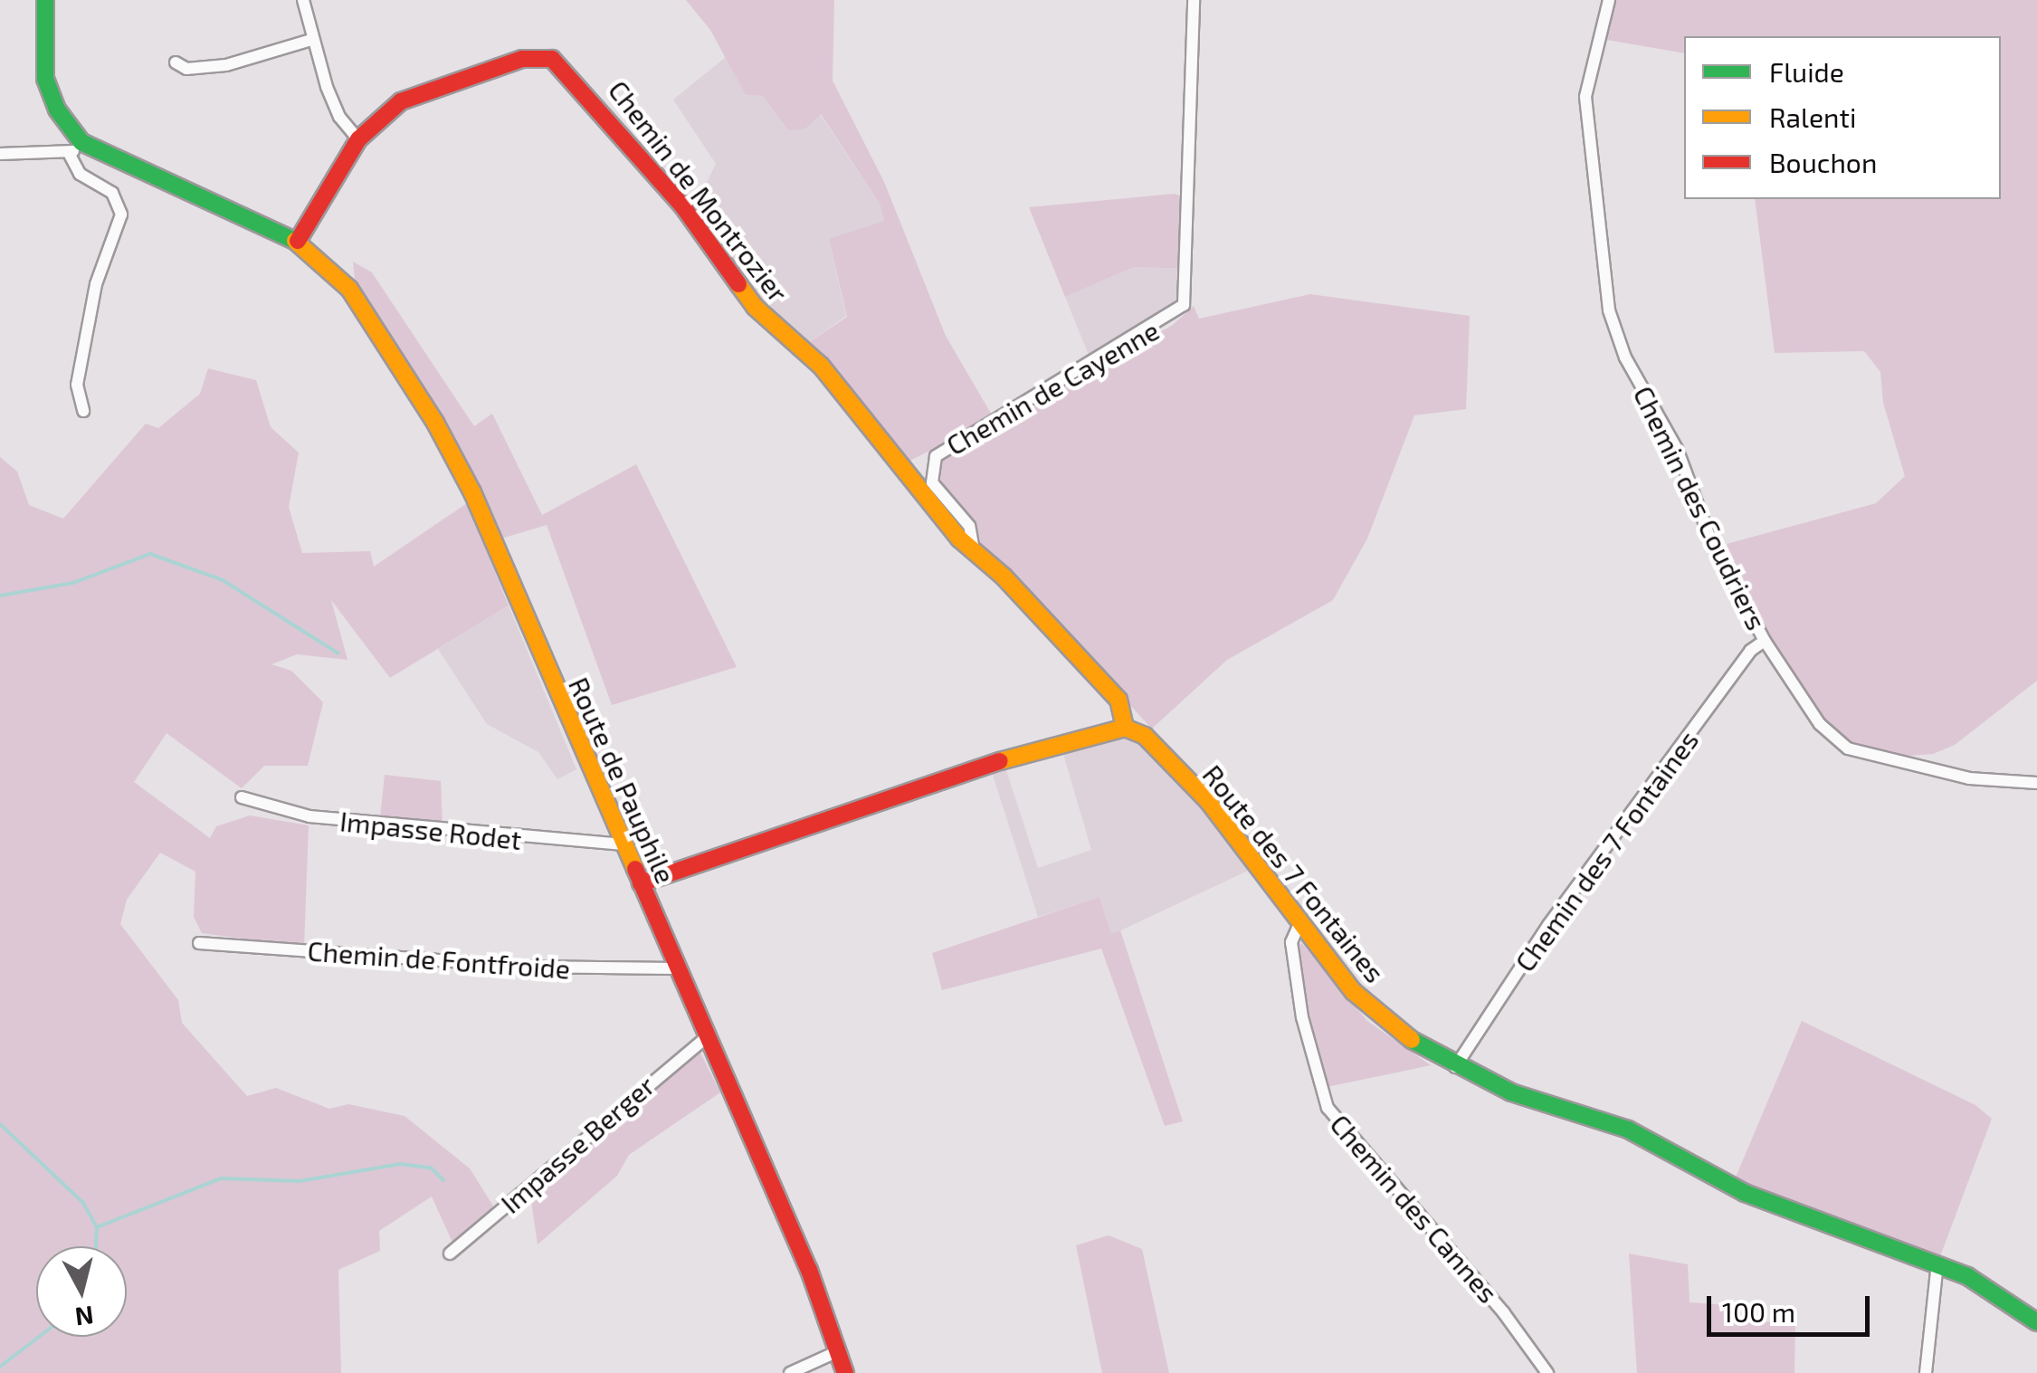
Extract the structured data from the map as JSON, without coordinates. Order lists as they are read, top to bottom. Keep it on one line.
{"streets":{"street":["Chemin de Montrozier","Chemin de Cayenne","Chemin des Coudriers","Route de Pauphile","Impasse Rodet","Chemin des 7 Fontaines","Route des 7 Fontaines","Chemin de Fontfroide","Impasse Berger","Chemin des Cannes"]},"crossings":[["Chemin de Montrozier","Chemin de Cayenne"],["Chemin de Montrozier","Route de Pauphile"],["Chemin de Montrozier","Route des 7 Fontaines"],["Chemin des Coudriers","Chemin des 7 Fontaines"],["Route de Pauphile","Impasse Rodet"],["Route de Pauphile","Chemin de Fontfroide"],["Route de Pauphile","Impasse Berger"],["Chemin des 7 Fontaines","Route des 7 Fontaines"],["Route des 7 Fontaines","Chemin des Cannes"]],"legend":["Fluide","Ralenti","Bouchon"],"scale_bar":"100 m","north":"bottom"}
